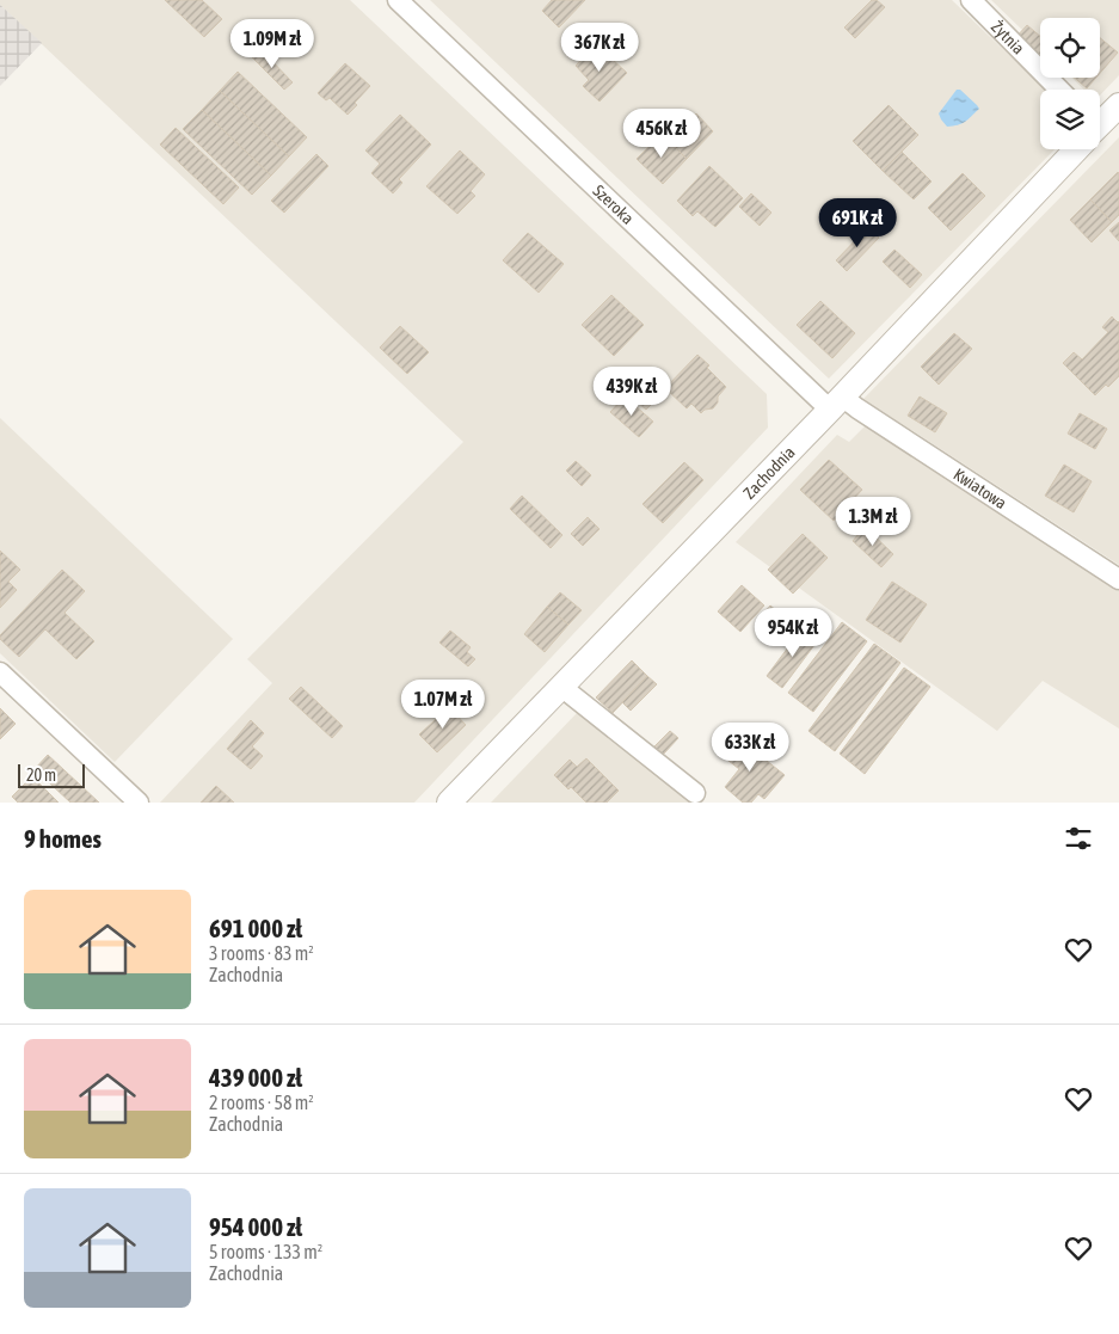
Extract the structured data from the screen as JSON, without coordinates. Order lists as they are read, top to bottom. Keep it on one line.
{"streets":{"street":["Żytnia","Szeroka","Zachodnia","Kwiatowa"]},"crossings":[["Szeroka","Zachodnia"],["Szeroka","Kwiatowa"],["Zachodnia","Kwiatowa"]],"scale_bar":"20 m","page":{"price":["1.09M zł","367K zł","456K zł","691K zł","439K zł","1.3M zł","954K zł","1.07M zł","633K zł"],"scale":"20 m","heading":"9 homes","list":[{"name":"691 000 zł","note":"3 rooms · 83 m² · Zachodnia"},{"name":"439 000 zł","note":"2 rooms · 58 m² · Zachodnia"},{"name":"954 000 zł","note":"5 rooms · 133 m² · Zachodnia"}]}}
